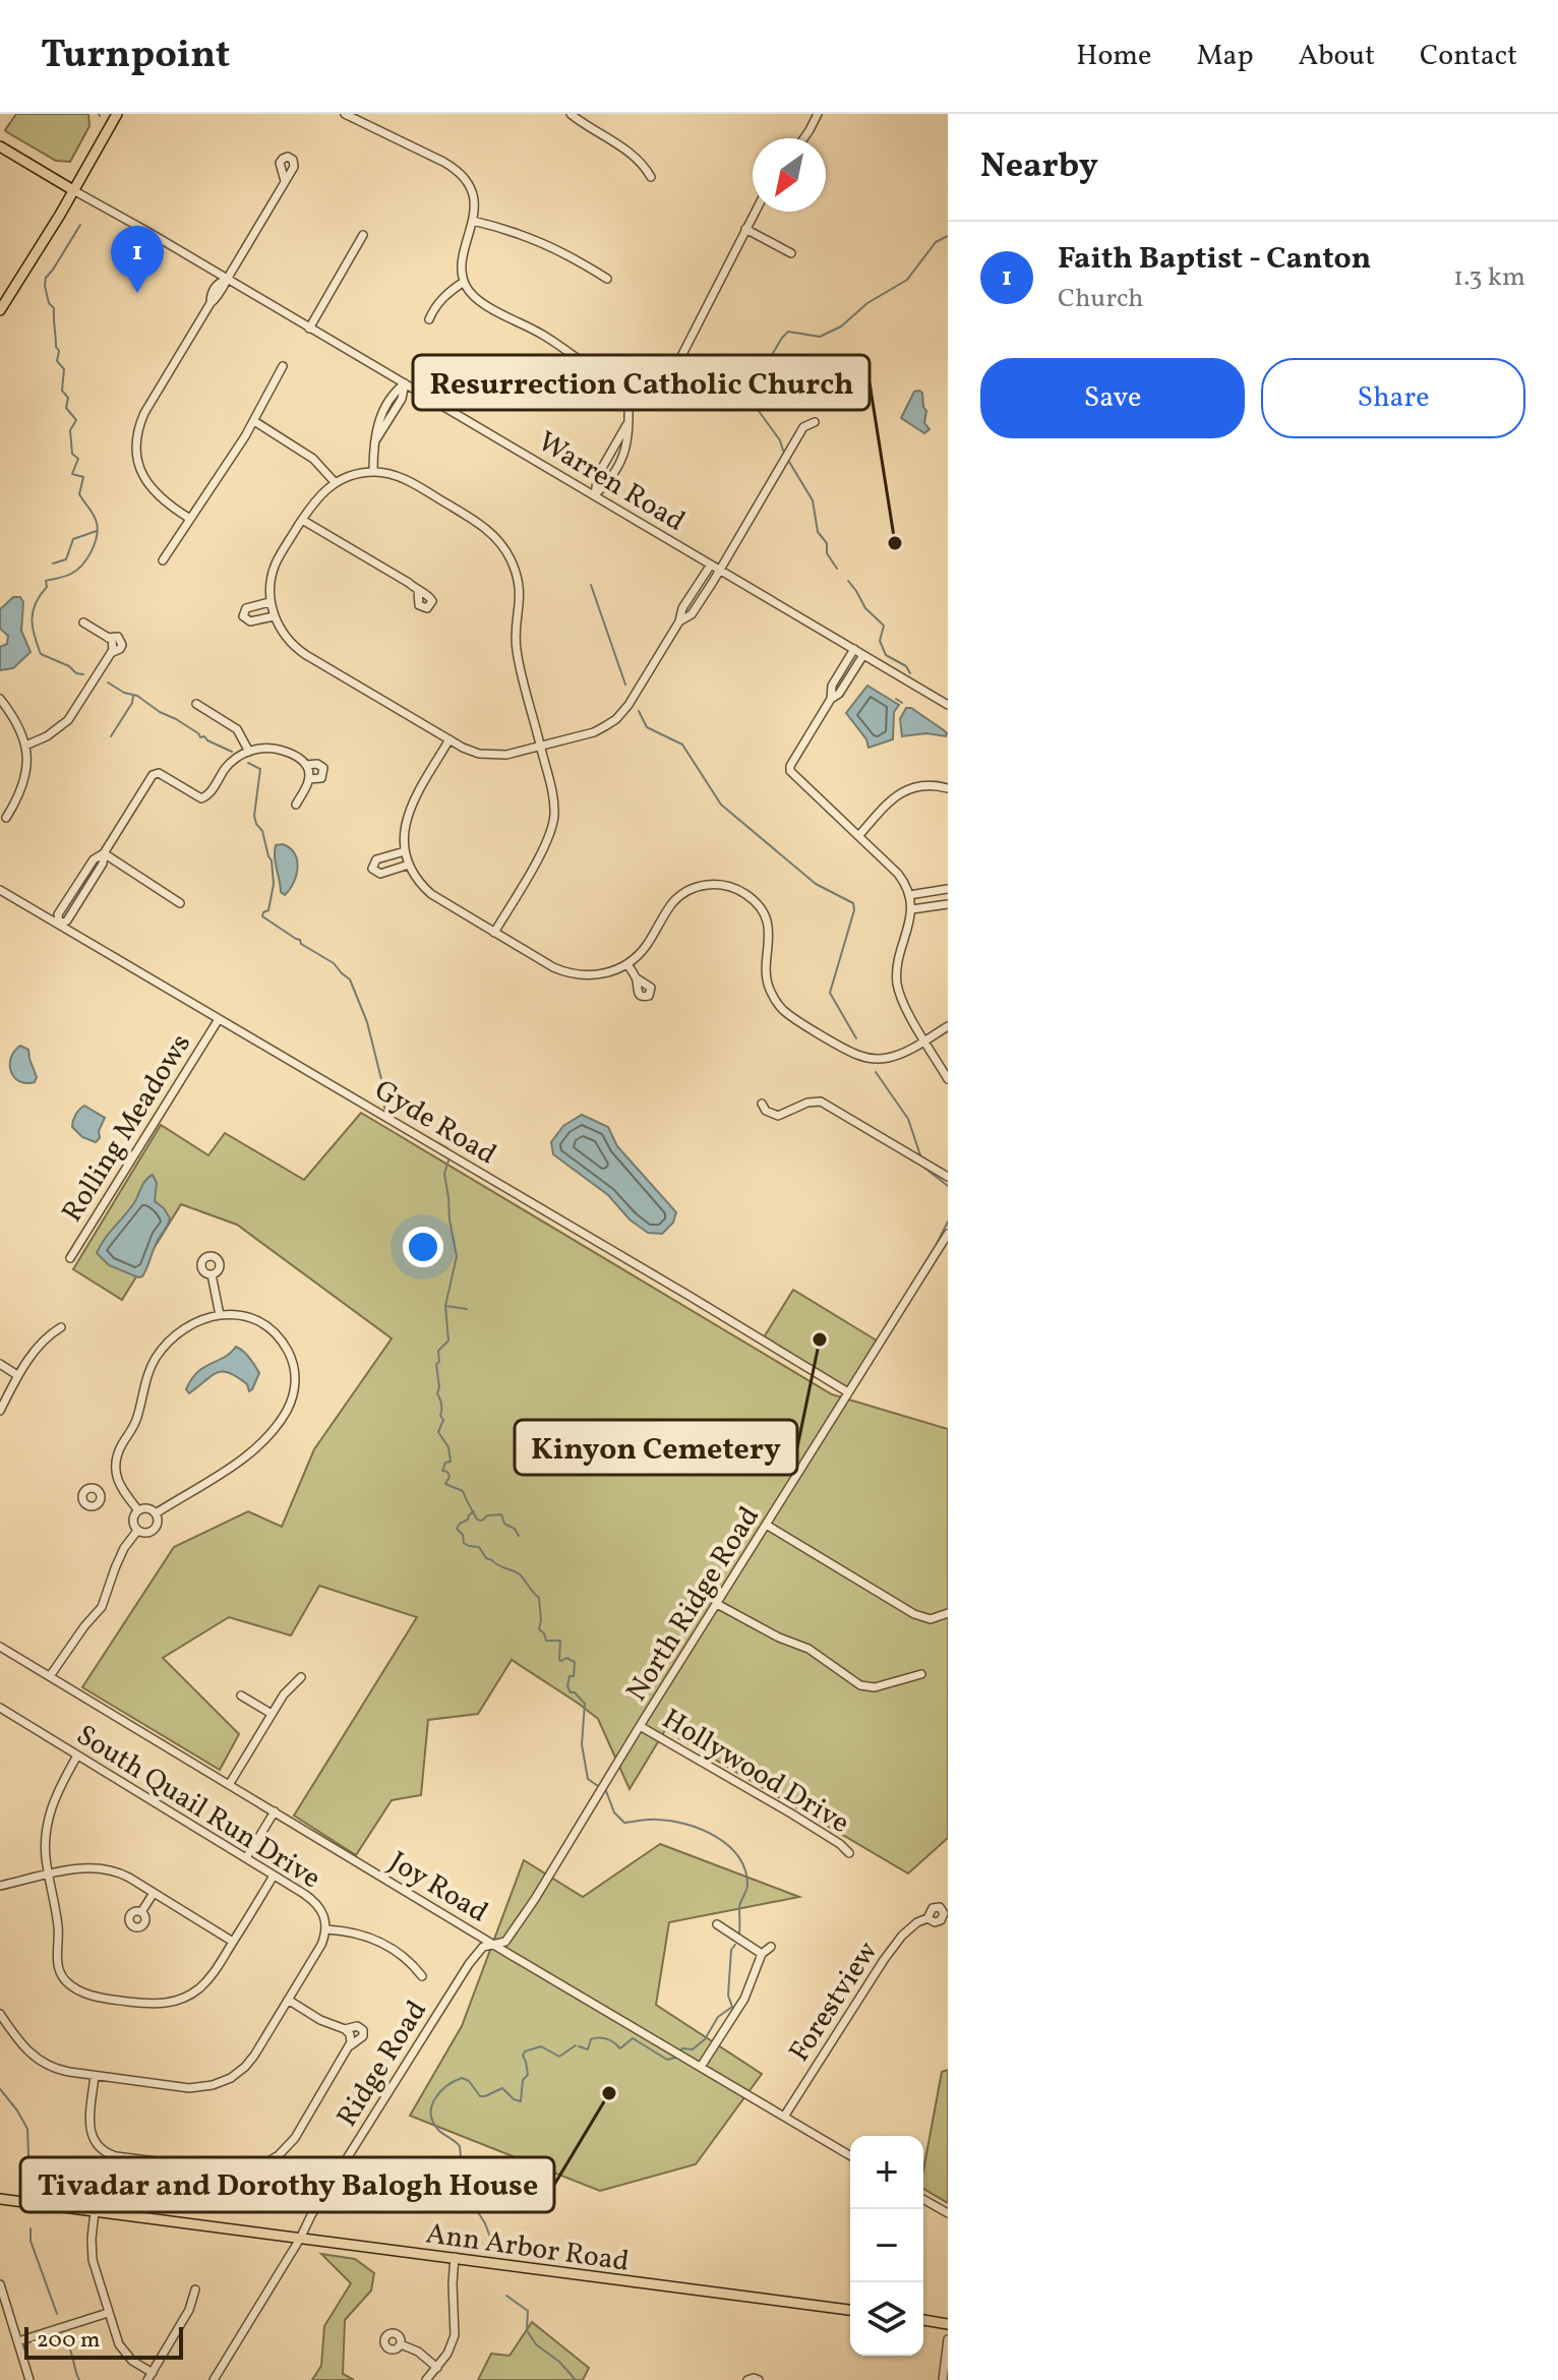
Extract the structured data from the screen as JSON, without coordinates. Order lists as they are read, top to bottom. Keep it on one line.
{"streets":{"main road":["Warren Road","Ann Arbor Road"],"street":["Gyde Road","Rolling Meadows","North Ridge Road","Hollywood Drive","South Quail Run Drive","Joy Road","Forestview","Ridge Road"]},"crossings":[["Gyde Road","Rolling Meadows"],["Gyde Road","North Ridge Road"],["North Ridge Road","Hollywood Drive"],["North Ridge Road","Joy Road"],["North Ridge Road","Ridge Road"],["Joy Road","Forestview"],["Joy Road","Ridge Road"],["Ridge Road","Ann Arbor Road"]],"places":["Resurrection Catholic Church","Kinyon Cemetery","Tivadar and Dorothy Balogh House"],"scale_bar":"200 m","north":"bottom left","page":{"header":"Turnpoint","nav":["Home","Map","About","Contact"],"heading":"Nearby","list":[{"mark":"1","name":"Faith Baptist - Canton","note":"Church","value":"1.3 km"}],"pins":"1","buttons":["Save","Share"],"map_buttons":["+","−"],"scale":"200 m"}}
